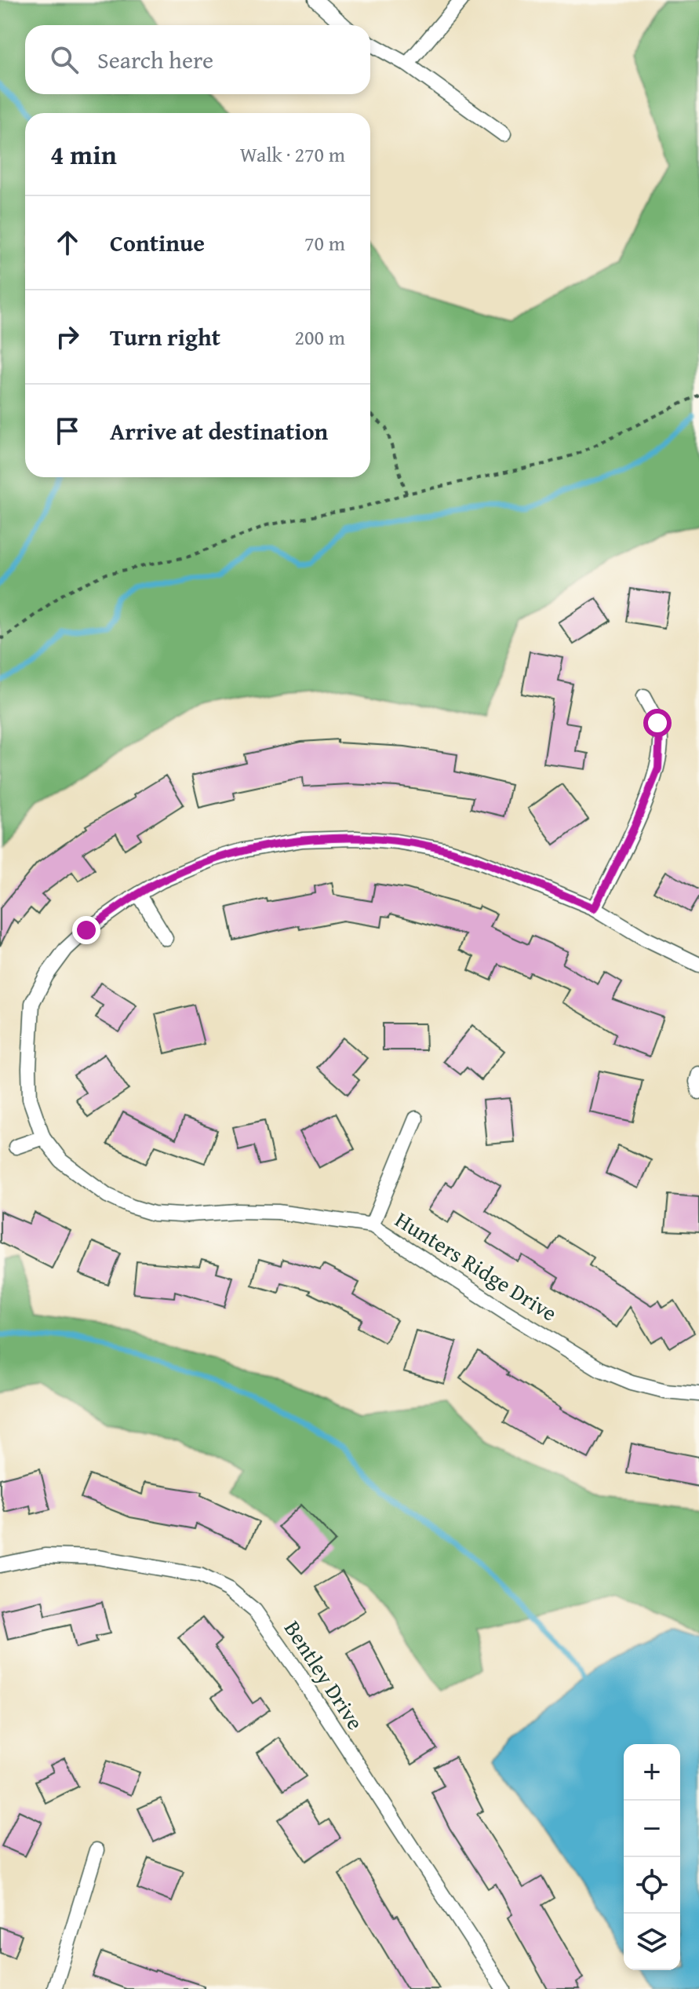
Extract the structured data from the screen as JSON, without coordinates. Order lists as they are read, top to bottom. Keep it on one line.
{"streets":{"street":["Hunters Ridge Drive","Bentley Drive"]},"page":{"search":"Search here","heading":["4 min","Walk · 270 m"],"list":[["Continue","70 m"],["Turn right","200 m"],"Arrive at destination"],"map_buttons":["+","−"]}}
